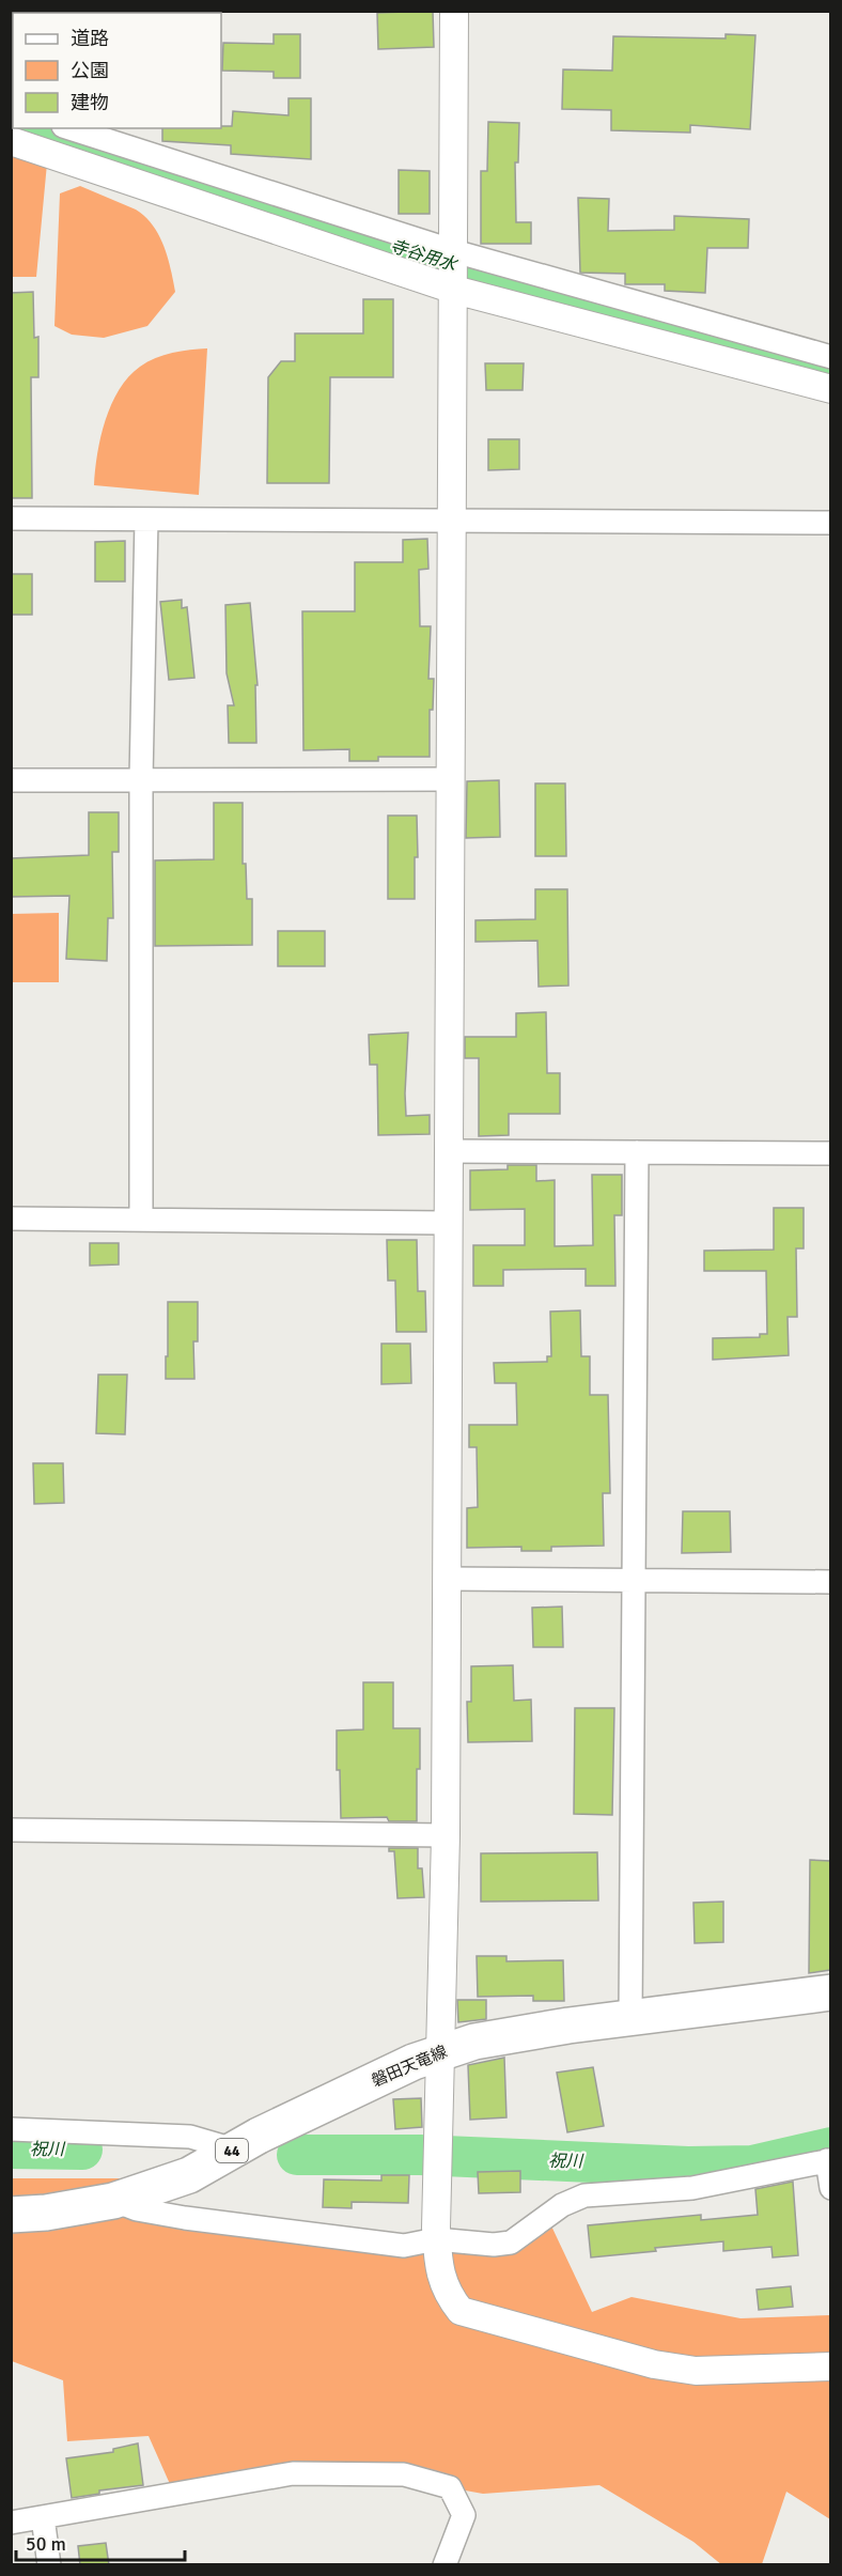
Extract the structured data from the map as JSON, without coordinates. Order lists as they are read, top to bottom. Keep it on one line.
{"streets":{"main road":["磐田天竜線","44"]},"water":["寺谷用水","祝川"],"legend":["道路","公園","建物"],"scale_bar":"50 m"}
